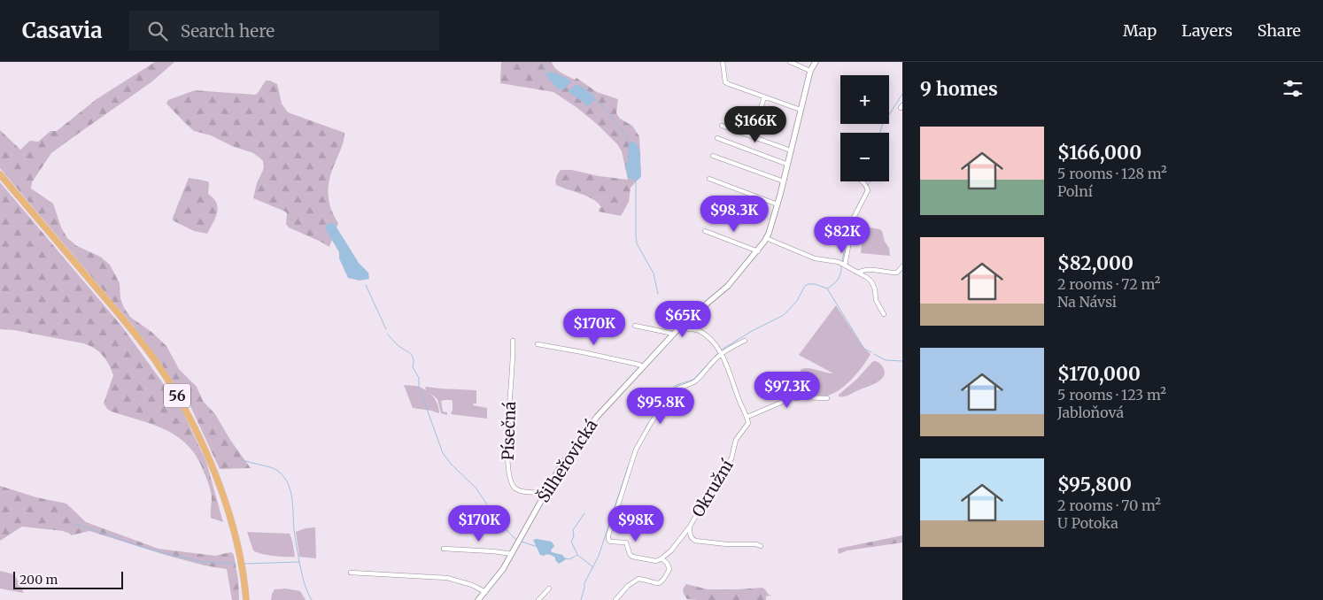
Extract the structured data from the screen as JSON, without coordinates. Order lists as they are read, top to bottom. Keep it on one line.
{"streets":{"main road":["56"],"street":["Písečná","Šilheřovická","Okružní"]},"crossings":[["Písečná","Šilheřovická"]],"scale_bar":"200 m","page":{"header":"Casavia","search":"Search here","nav":["Map","Layers","Share"],"heading":"9 homes","map_buttons":["+","−"],"price":["$166K","$98.3K","$82K","$65K","$170K","$97.3K","$95.8K","$170K","$98K"],"list":[{"name":"$166,000","note":"5 rooms · 128 m² · Polní"},{"name":"$82,000","note":"2 rooms · 72 m² · Na Návsi"},{"name":"$170,000","note":"5 rooms · 123 m² · Jabloňová"},{"name":"$95,800","note":"2 rooms · 70 m² · U Potoka"}],"scale":"200 m"}}
